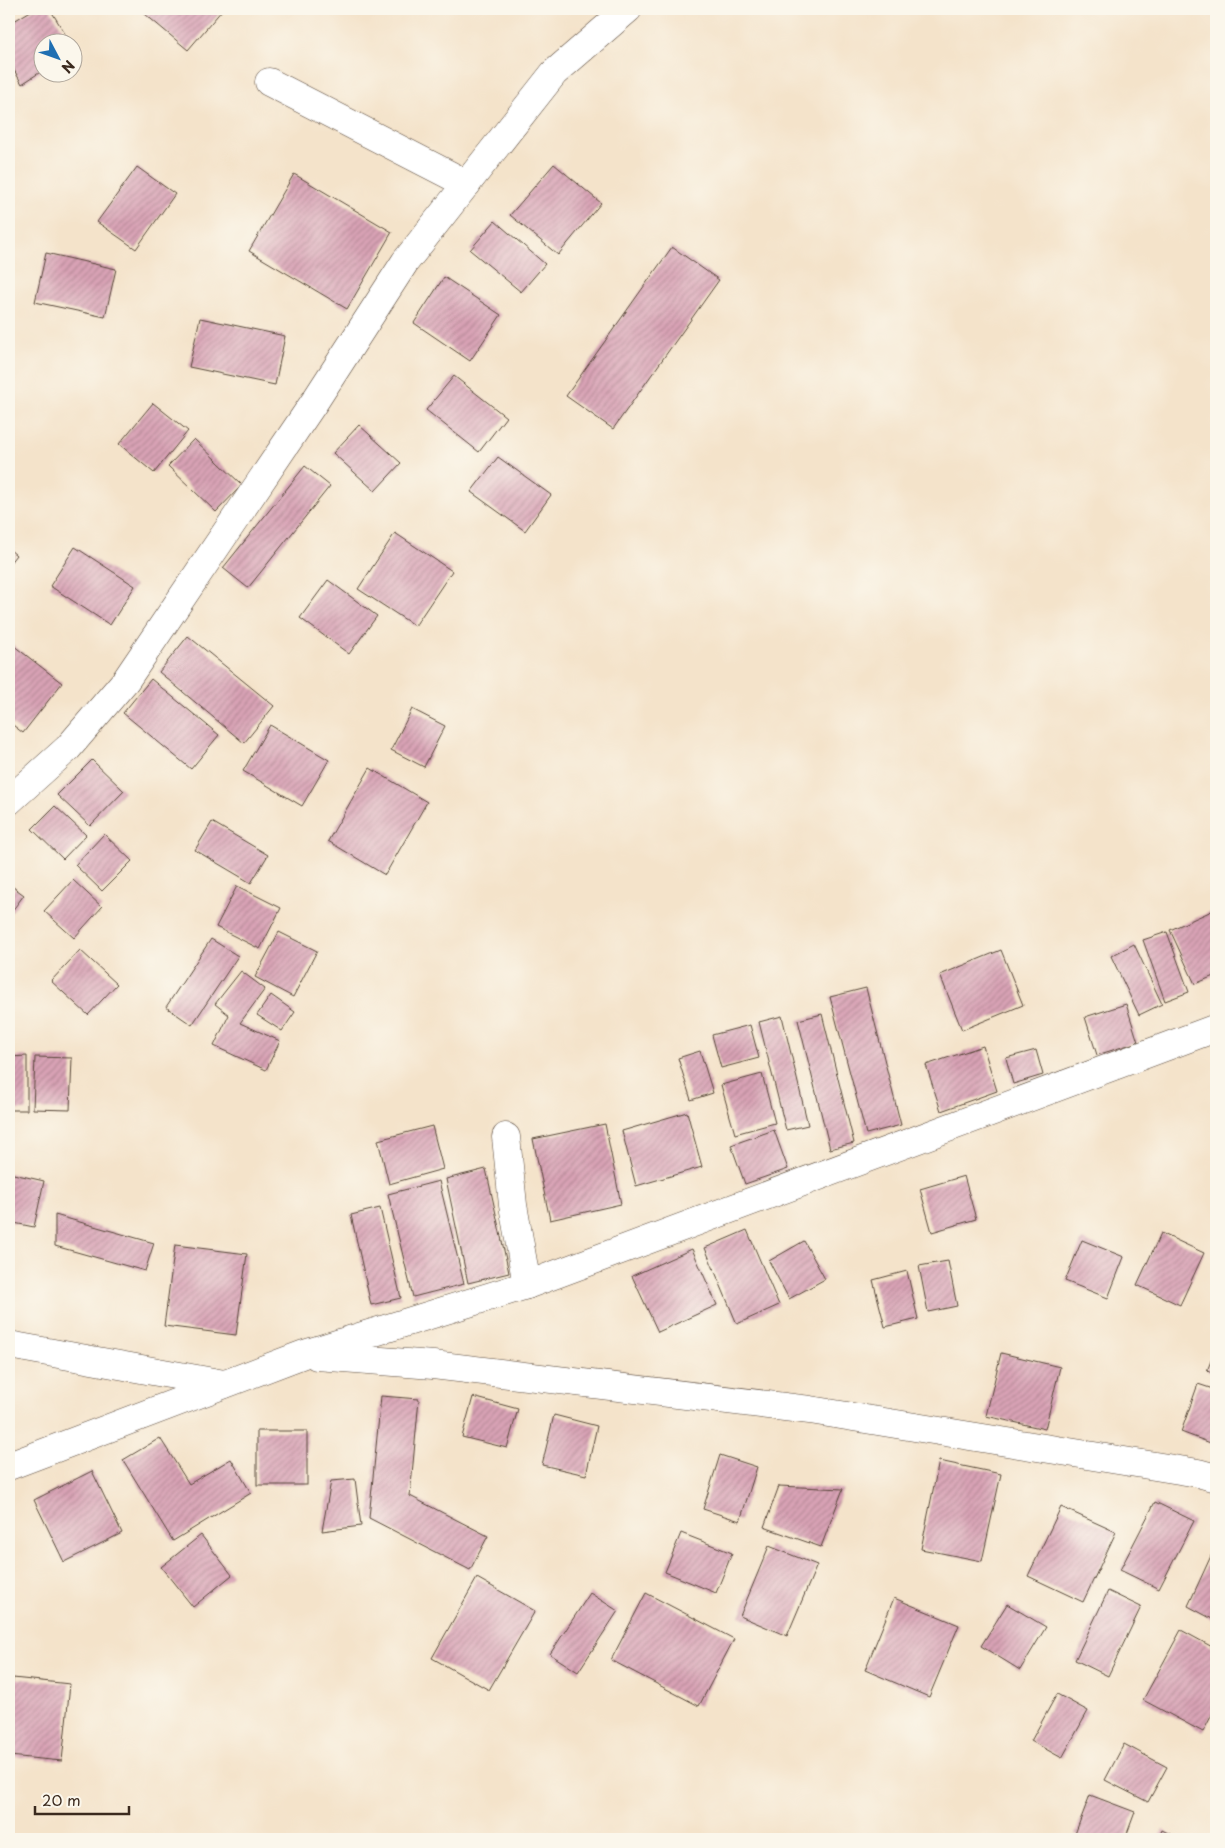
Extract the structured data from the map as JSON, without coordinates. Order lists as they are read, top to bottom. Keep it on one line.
{"scale_bar":"20 m","north":"bottom right"}
